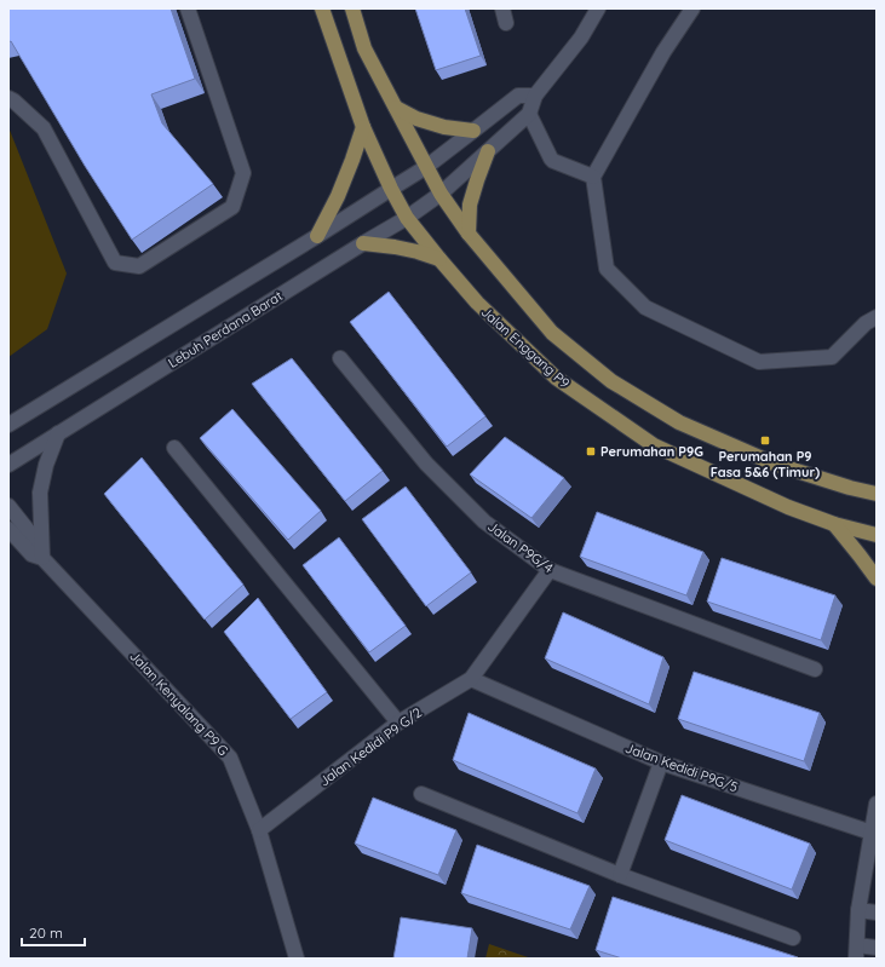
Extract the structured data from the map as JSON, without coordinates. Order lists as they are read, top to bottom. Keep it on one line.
{"streets":{"main road":["Jalan Enggang P9"],"street":["Lebuh Perdana Barat","Jalan P9G/4","Jalan Kenyalang P9 G","Jalan Kedidi P9 G/2","Jalan Kedidi P9G/5"]},"crossings":[["Lebuh Perdana Barat","Jalan Enggang P9"],["Jalan P9G/4","Jalan Kedidi P9 G/2"],["Jalan Kenyalang P9 G","Jalan Kedidi P9 G/2"],["Jalan Kedidi P9 G/2","Jalan Kedidi P9G/5"]],"places":{"transit":["Perumahan P9 Fasa 5&6 (Timur)","Perumahan P9G"]},"scale_bar":"20 m"}
